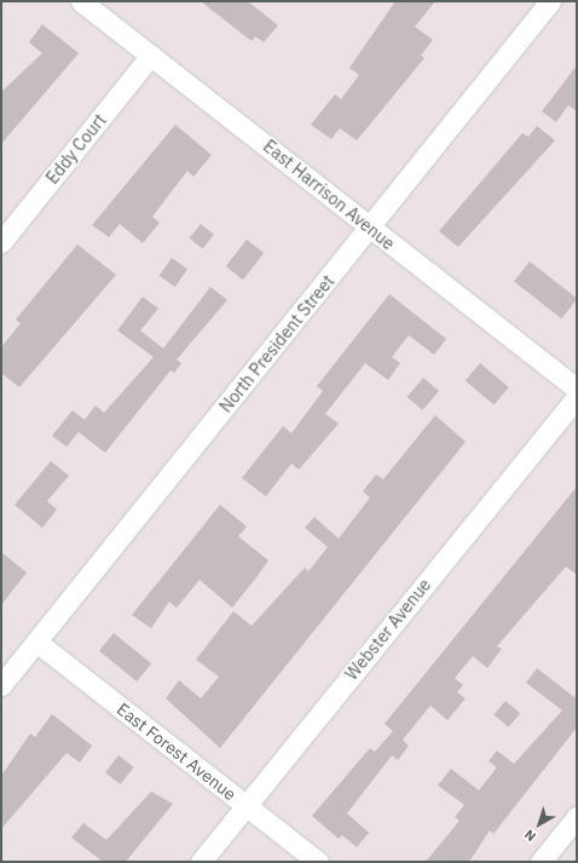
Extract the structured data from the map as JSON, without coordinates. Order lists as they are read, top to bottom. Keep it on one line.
{"streets":{"street":["Eddy Court","East Harrison Avenue","North President Street","Webster Avenue","East Forest Avenue"]},"crossings":[["Eddy Court","East Harrison Avenue"],["East Harrison Avenue","North President Street"],["North President Street","East Forest Avenue"],["Webster Avenue","East Forest Avenue"]],"north":"bottom left"}
